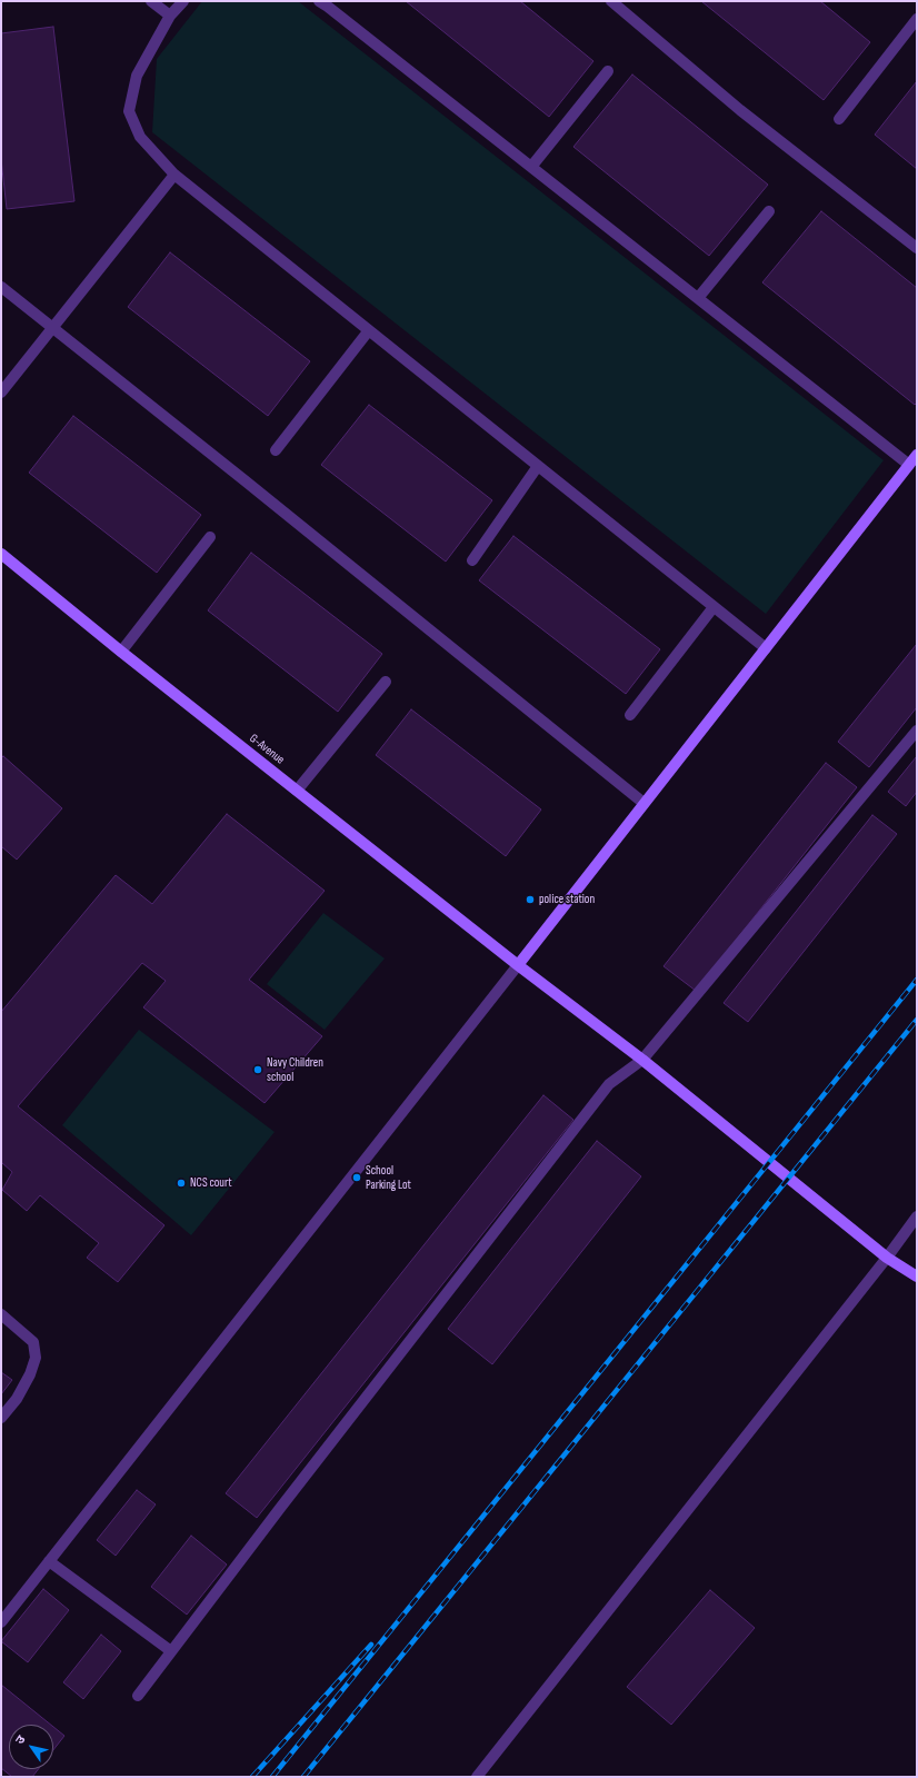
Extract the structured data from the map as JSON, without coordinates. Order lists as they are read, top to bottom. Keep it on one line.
{"streets":{"street":["G-Avenue"]},"places":["police station","Navy Children school","School Parking Lot","NCS court"],"north":"top left"}
